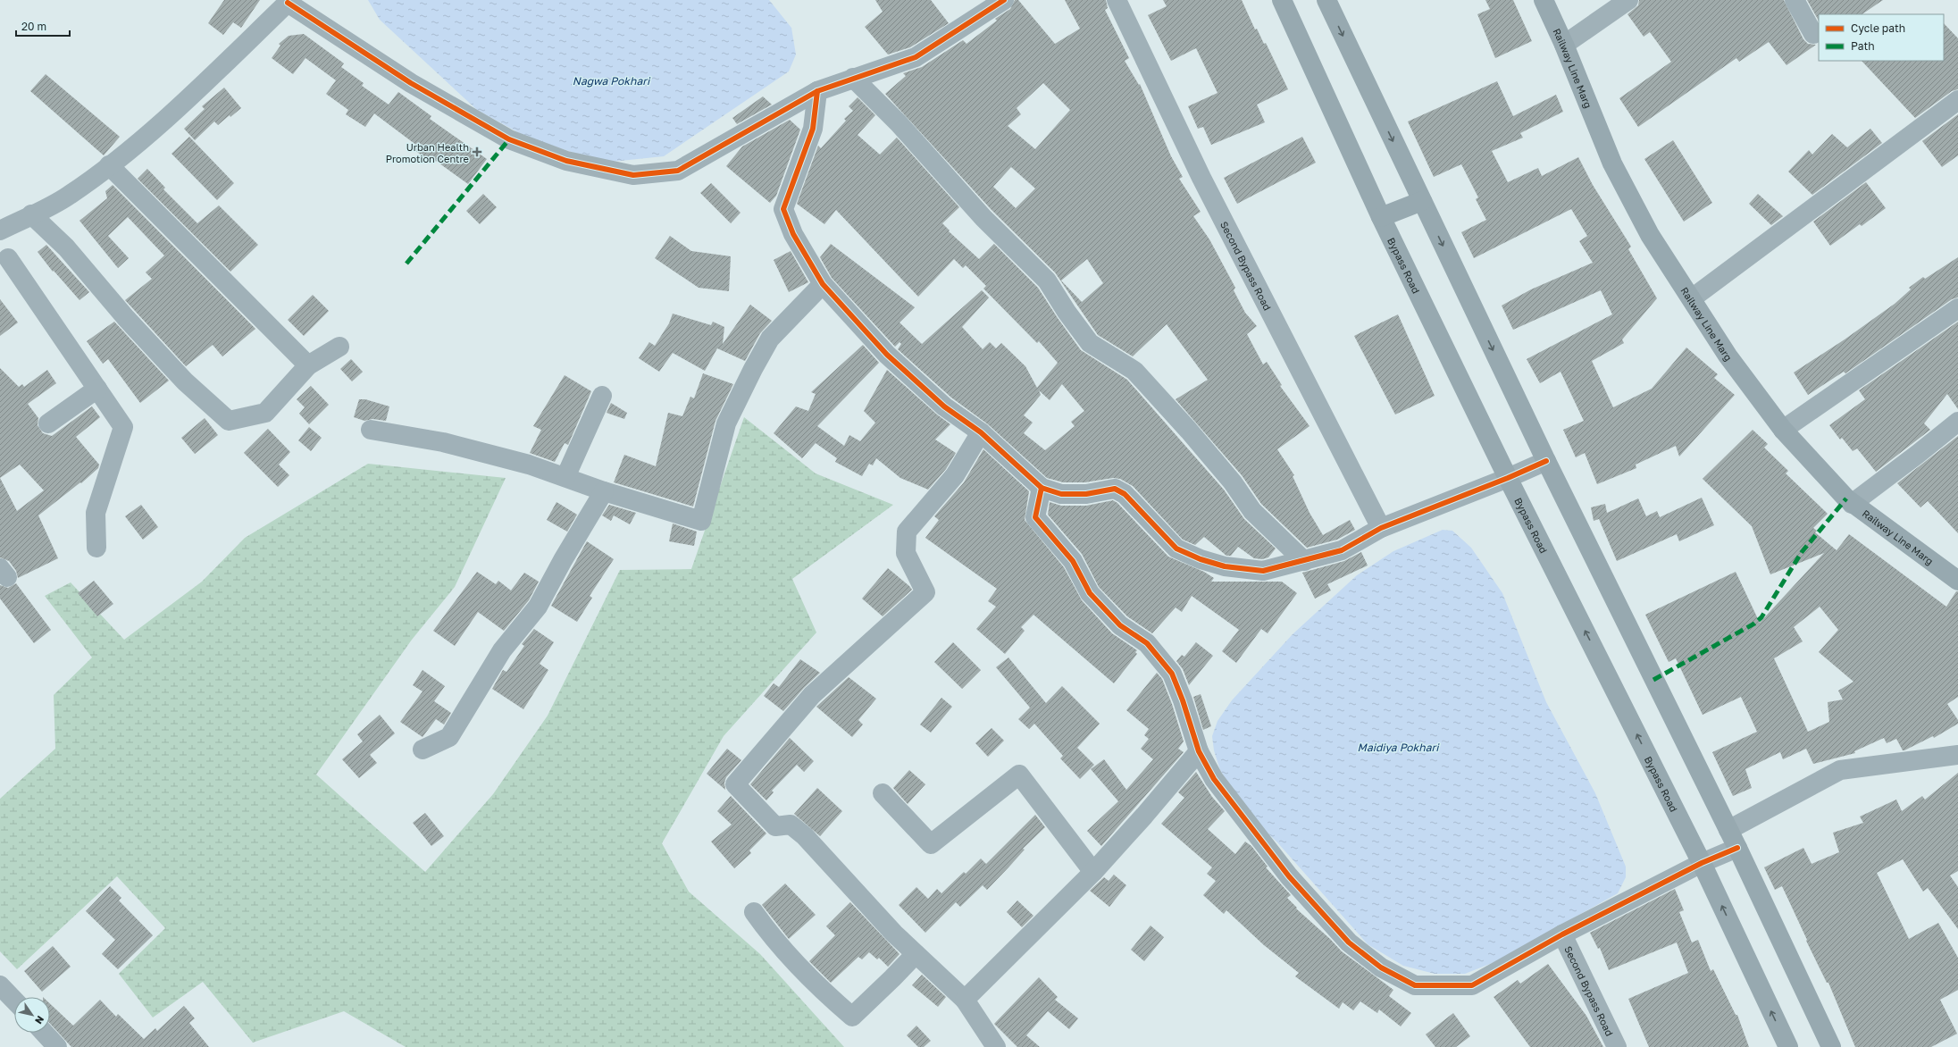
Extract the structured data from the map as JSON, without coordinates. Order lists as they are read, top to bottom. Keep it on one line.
{"streets":{"main road":["Railway Line Marg","Bypass Road"],"street":["Second Bypass Road"]},"water":["Nagwa Pokhari","Maidiya Pokhari"],"places":{"health":["Urban Health Promotion Centre"]},"legend":["Cycle path","Path"],"scale_bar":"20 m","north":"bottom right"}
